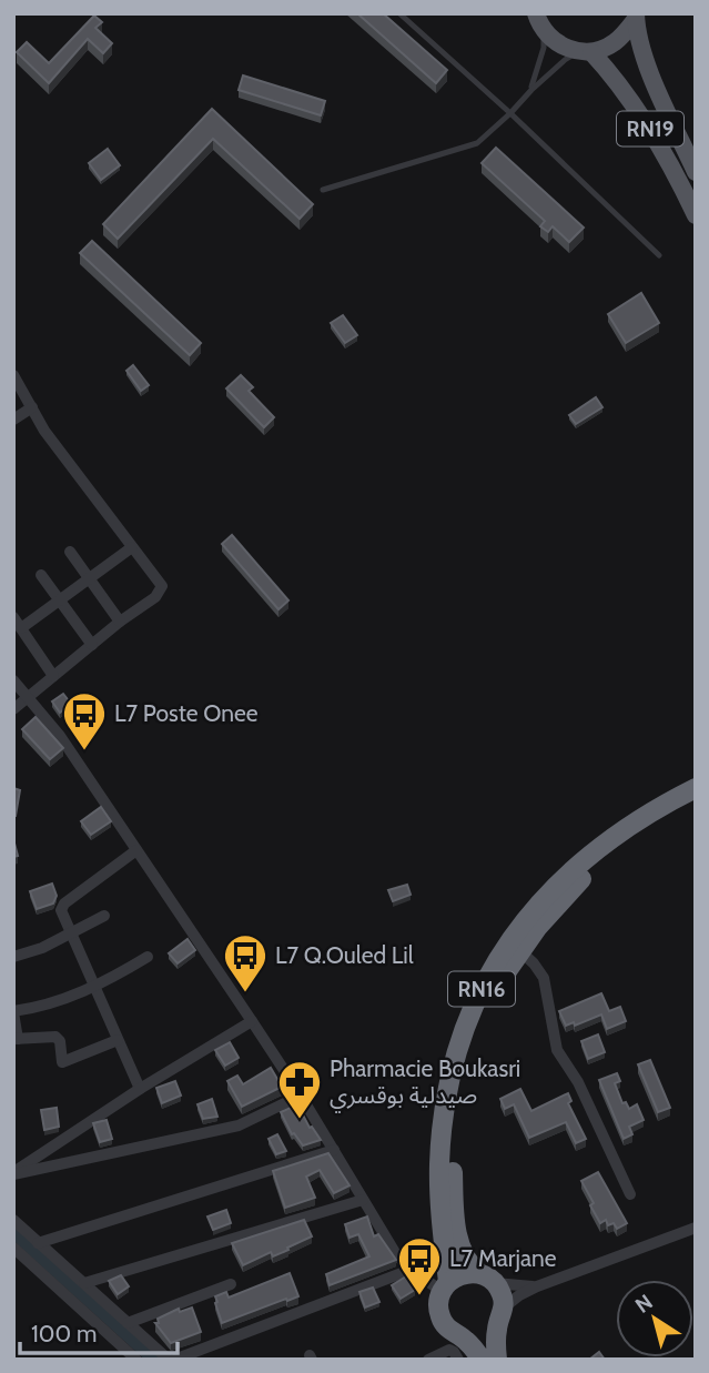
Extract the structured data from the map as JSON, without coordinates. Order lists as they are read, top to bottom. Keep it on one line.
{"streets":{"highway":["RN16"],"main road":["RN19"]},"places":{"bus stop":["L7 Poste Onee","L7 Q.Ouled Lil","L7 Marjane"],"pharmacy":["Pharmacie Boukasri صيدلية بوقسري"]},"scale_bar":"100 m","north":"top left"}
